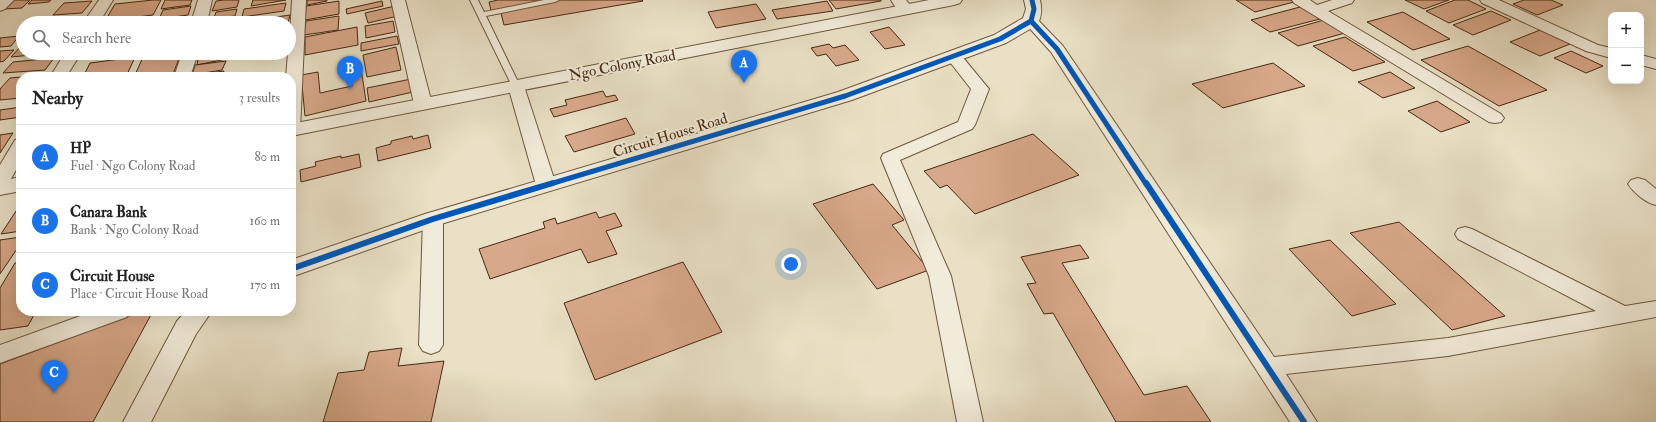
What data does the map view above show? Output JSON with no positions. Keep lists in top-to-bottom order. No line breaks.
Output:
{"streets":{"street":["Ngo Colony Road","Circuit House Road"]},"page":{"map_buttons":["+","−"],"search":"Search here","pins":["A","B","C"],"heading":["Nearby","3 results"],"list":[{"mark":"A","name":"HP","note":"Fuel · Ngo Colony Road","value":"80 m"},{"mark":"B","name":"Canara Bank","note":"Bank · Ngo Colony Road","value":"160 m"},{"mark":"C","name":"Circuit House","note":"Place · Circuit House Road","value":"170 m"}]}}
